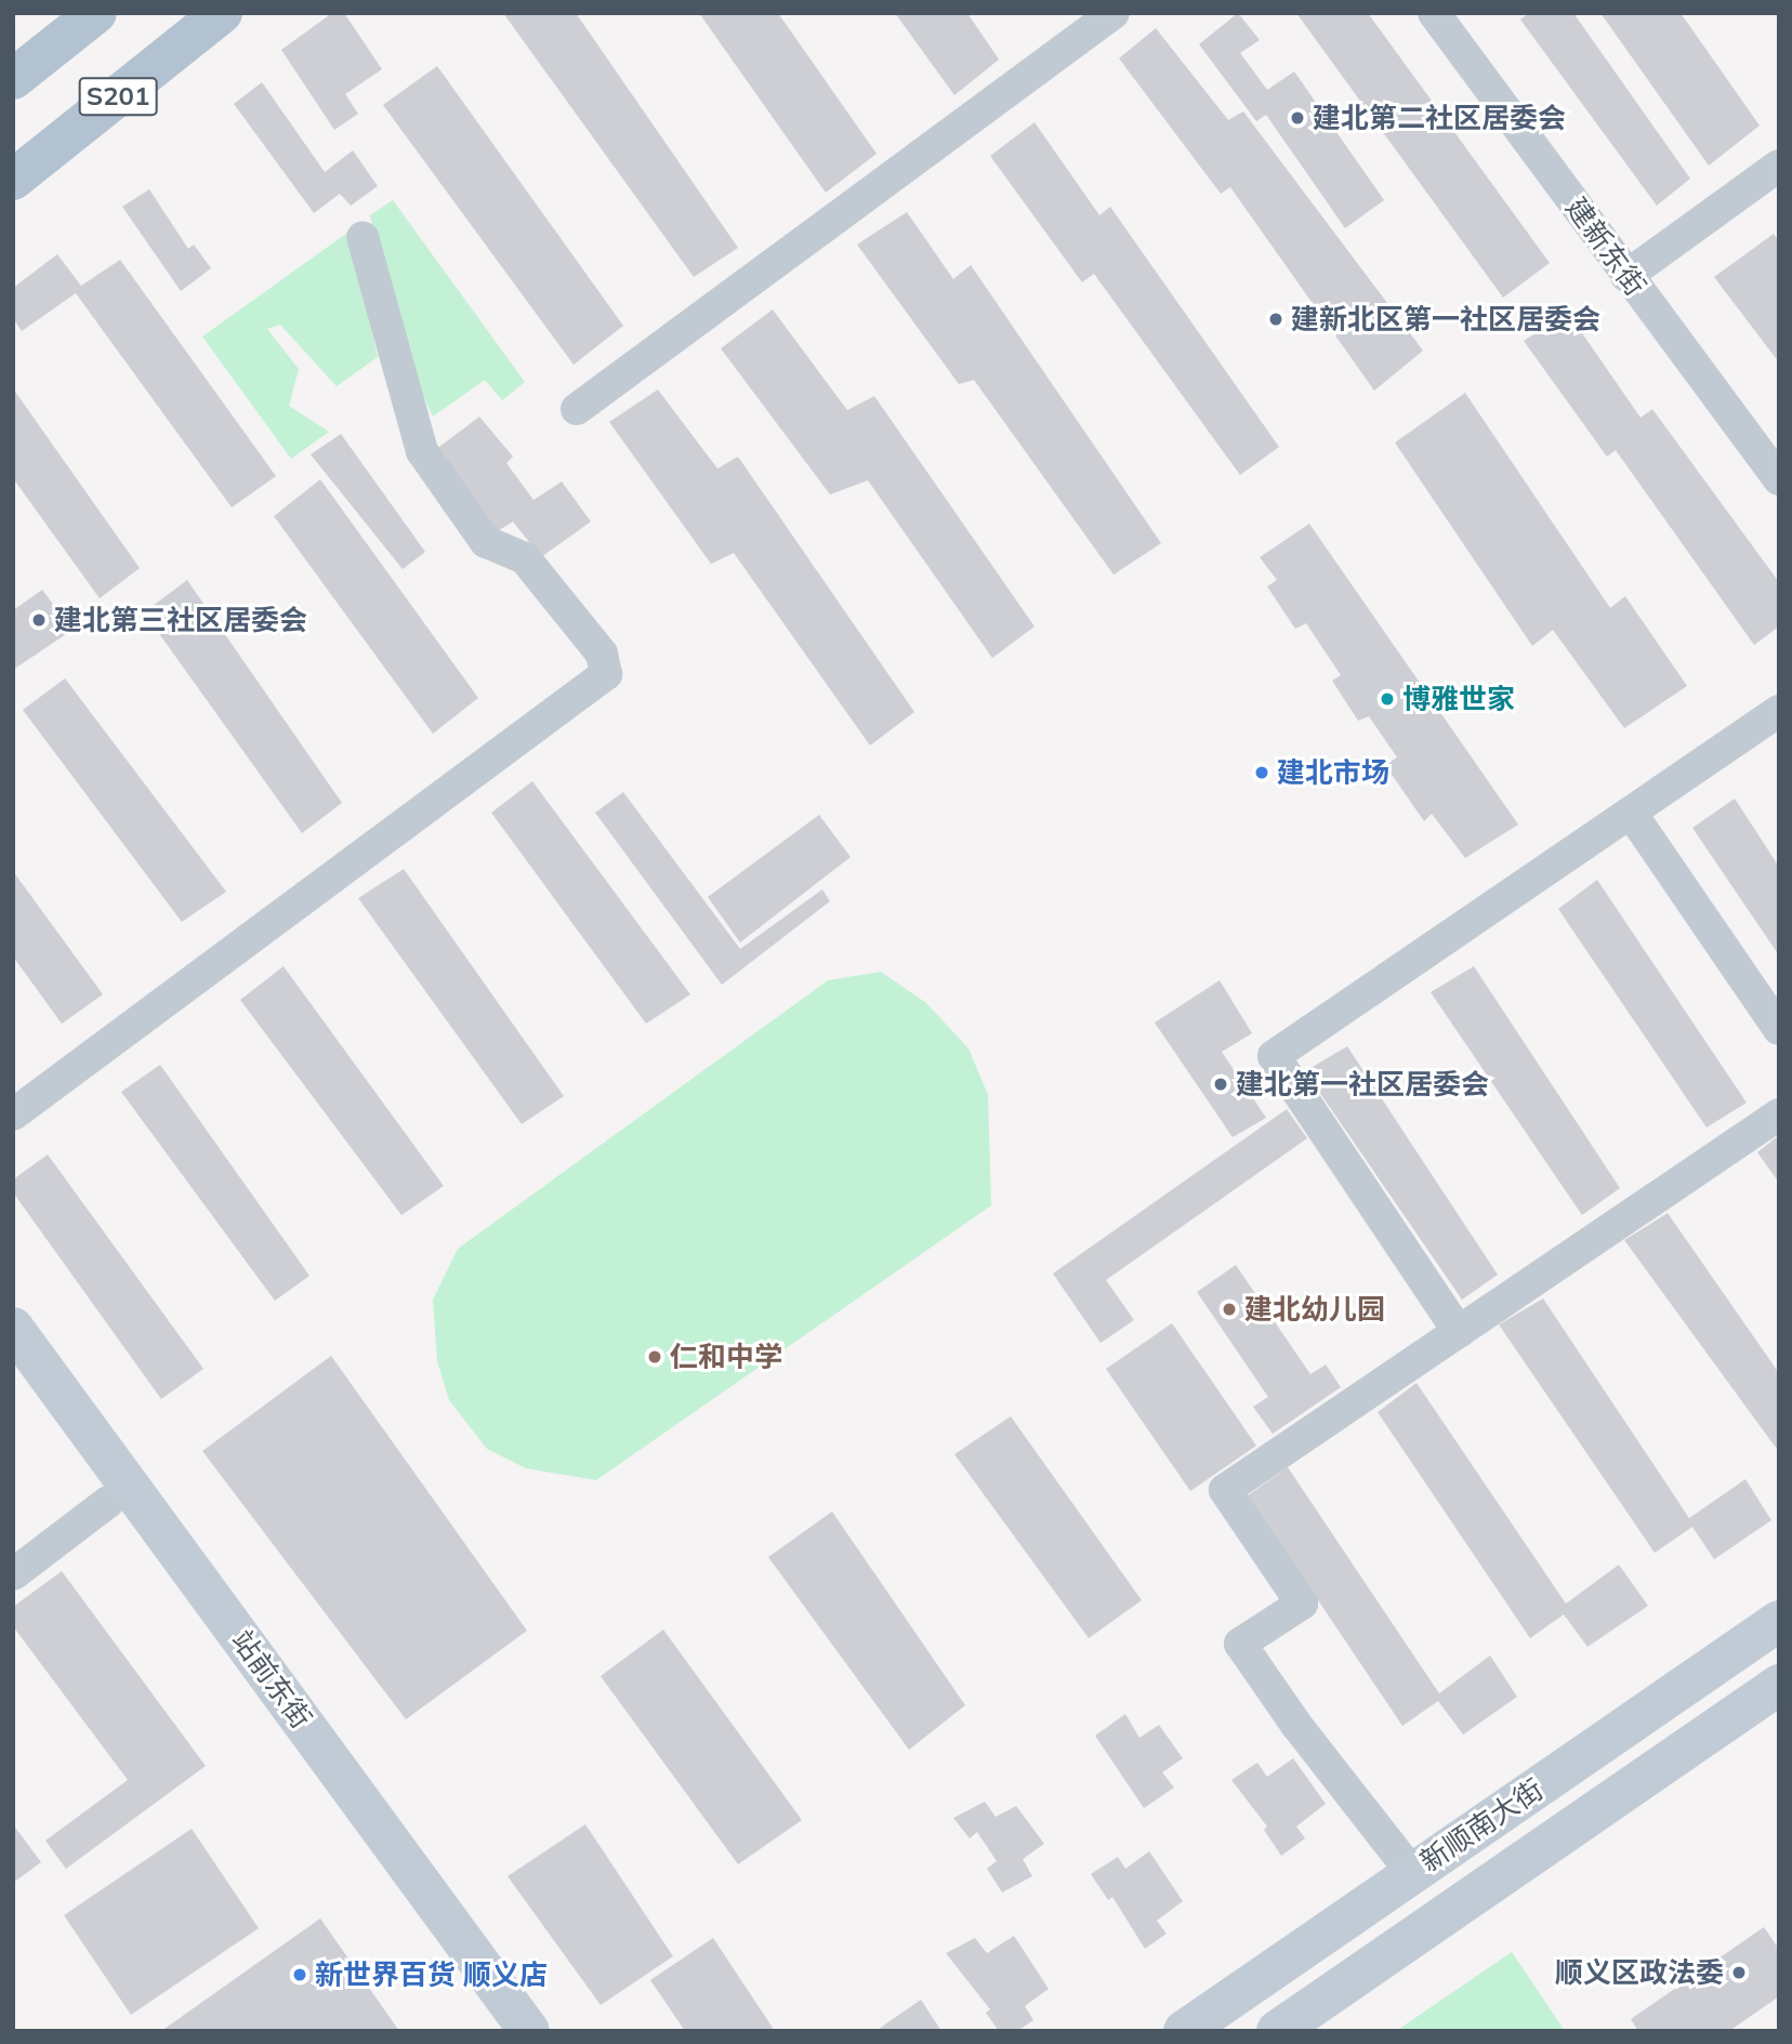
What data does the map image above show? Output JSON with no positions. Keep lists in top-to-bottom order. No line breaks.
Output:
{"streets":{"main road":["S201"],"street":["建新东街","站前东街","新顺南大街"]},"places":["建北第二社区居委会","建新北区第一社区居委会","建北第三社区居委会","博雅世家","建北市场","建北第一社区居委会","建北幼儿园","仁和中学","顺义区政法委","新世界百货 顺义店"]}
